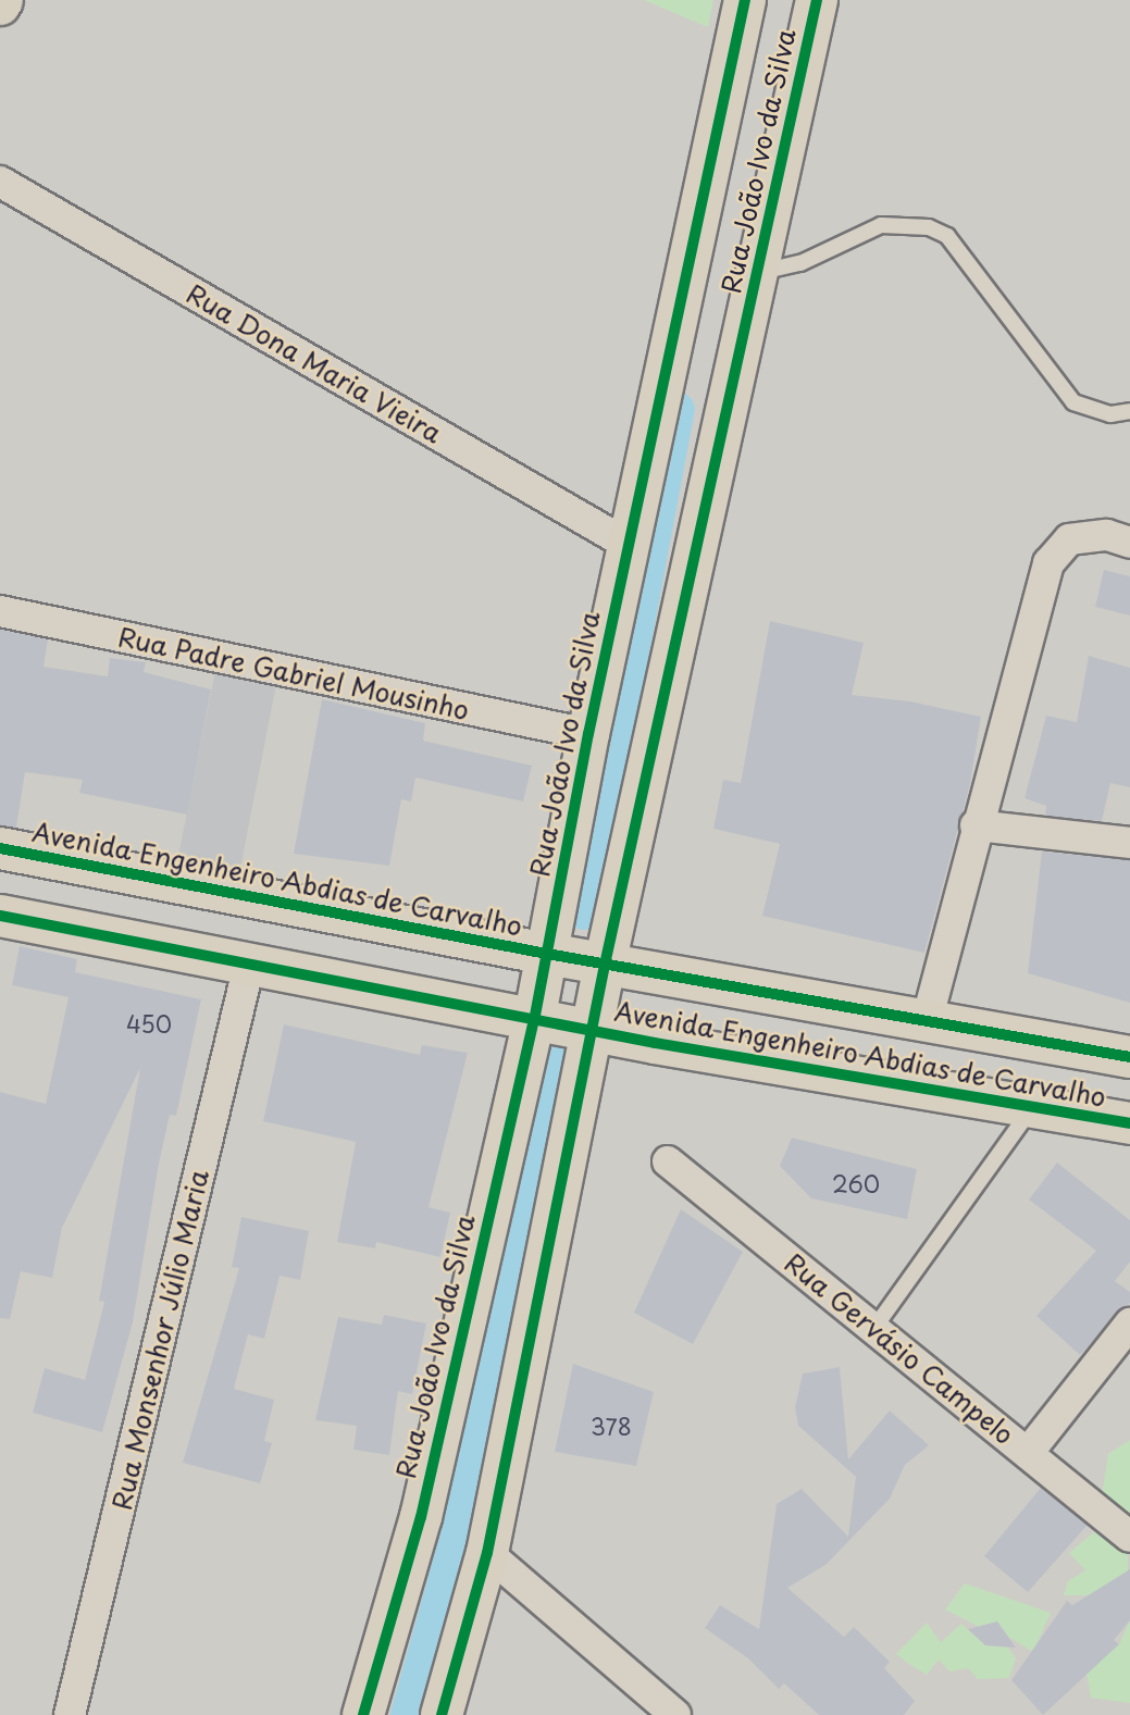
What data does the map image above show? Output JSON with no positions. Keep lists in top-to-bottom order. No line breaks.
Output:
{"streets":{"main road":["Rua João Ivo da Silva","Avenida Engenheiro Abdias de Carvalho"],"street":["Rua Dona Maria Vieira","Rua Padre Gabriel Mousinho","Rua Monsenhor Júlio Maria","Rua Gervásio Campelo"]},"crossings":[["Rua João Ivo da Silva","Rua Dona Maria Vieira"],["Rua João Ivo da Silva","Rua Padre Gabriel Mousinho"],["Rua João Ivo da Silva","Avenida Engenheiro Abdias de Carvalho"],["Avenida Engenheiro Abdias de Carvalho","Rua Monsenhor Júlio Maria"]],"house_numbers":["450","260","378"]}
